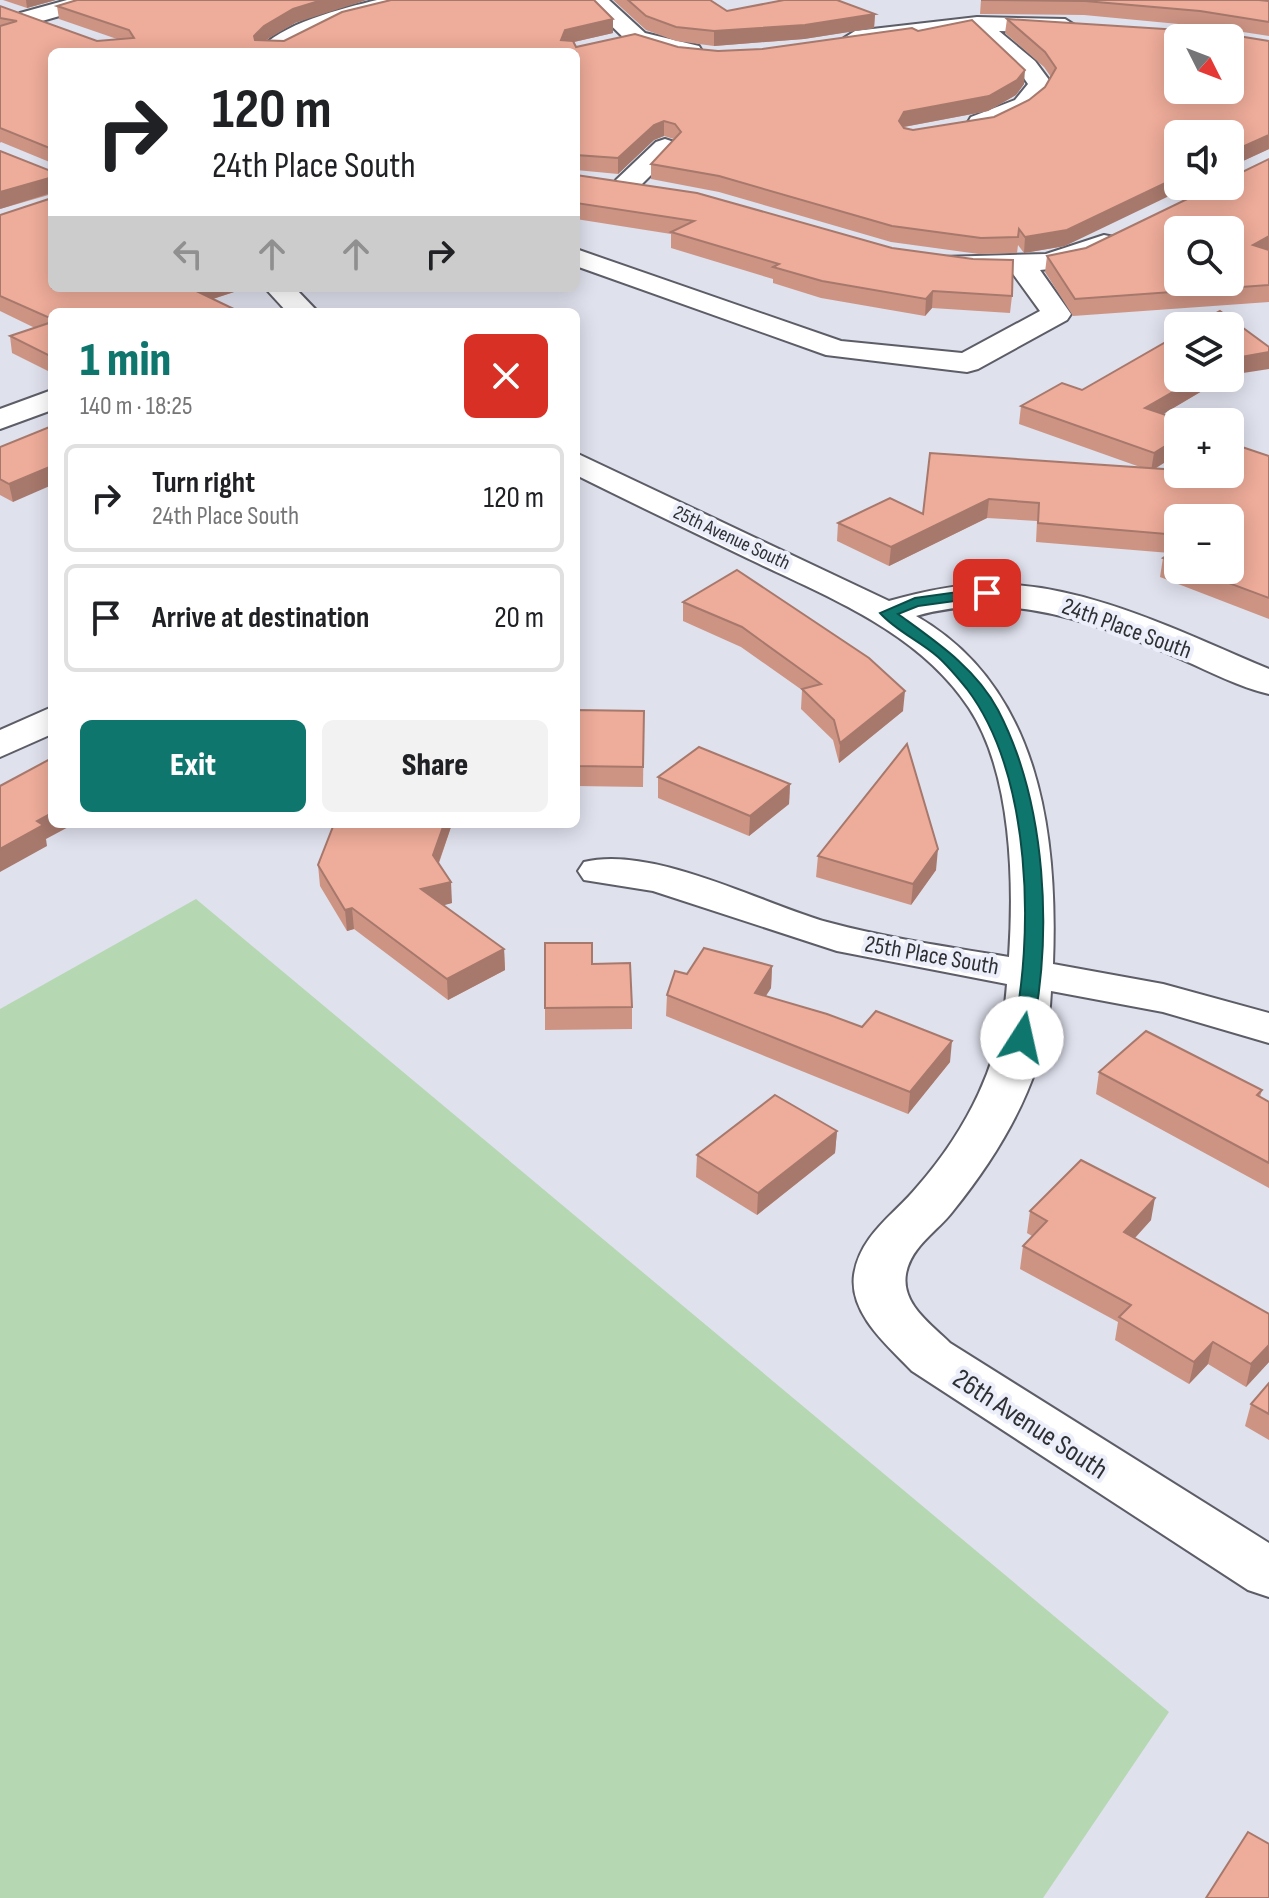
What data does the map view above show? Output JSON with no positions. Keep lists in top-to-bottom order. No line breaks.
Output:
{"streets":{"street":["25th Avenue South","24th Place South","25th Place South","26th Avenue South"]},"crossings":[["25th Avenue South","24th Place South"],["25th Avenue South","25th Place South"],["25th Avenue South","26th Avenue South"],["25th Place South","26th Avenue South"]],"north":"bottom right","page":{"map_buttons":["+","−"],"turn":["120 m","24th Place South"],"heading":["1 min","140 m · 18:25"],"list":[{"name":"Turn right","note":"24th Place South","value":"120 m"},{"name":"Arrive at destination","value":"20 m"}],"buttons":["Exit","Share"]}}
